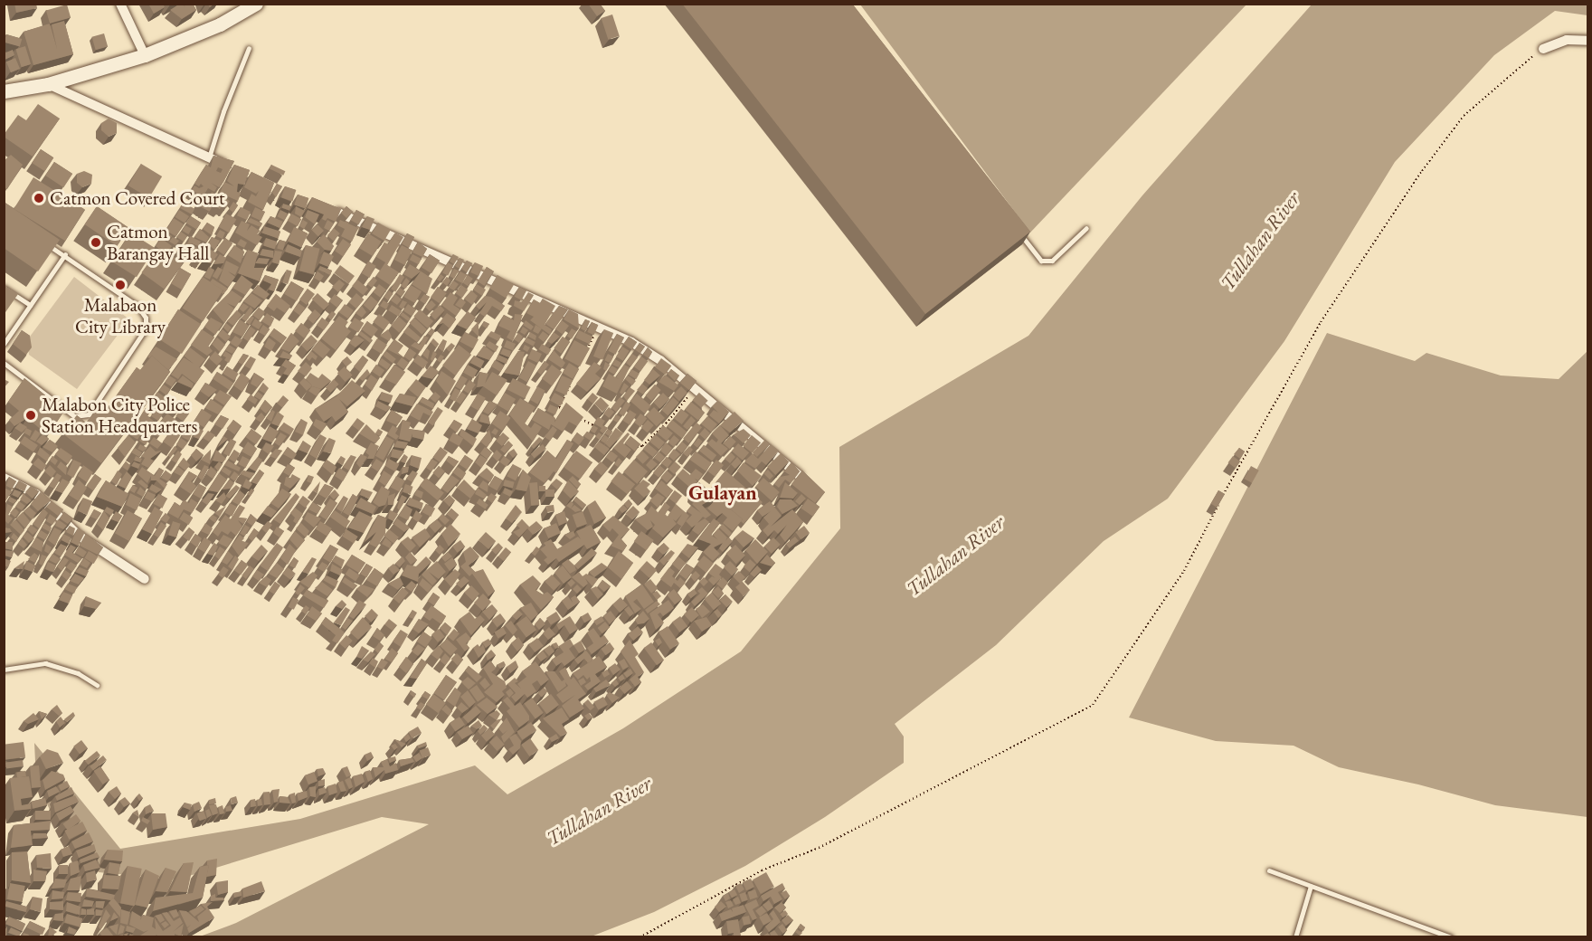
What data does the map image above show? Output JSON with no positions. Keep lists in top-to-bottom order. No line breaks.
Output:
{"districts":["Gulayan"],"water":["Tullahan River"],"places":["Catmon Covered Court","Catmon Barangay Hall","Malabaon City Library","Malabon City Police Station Headquarters"]}
